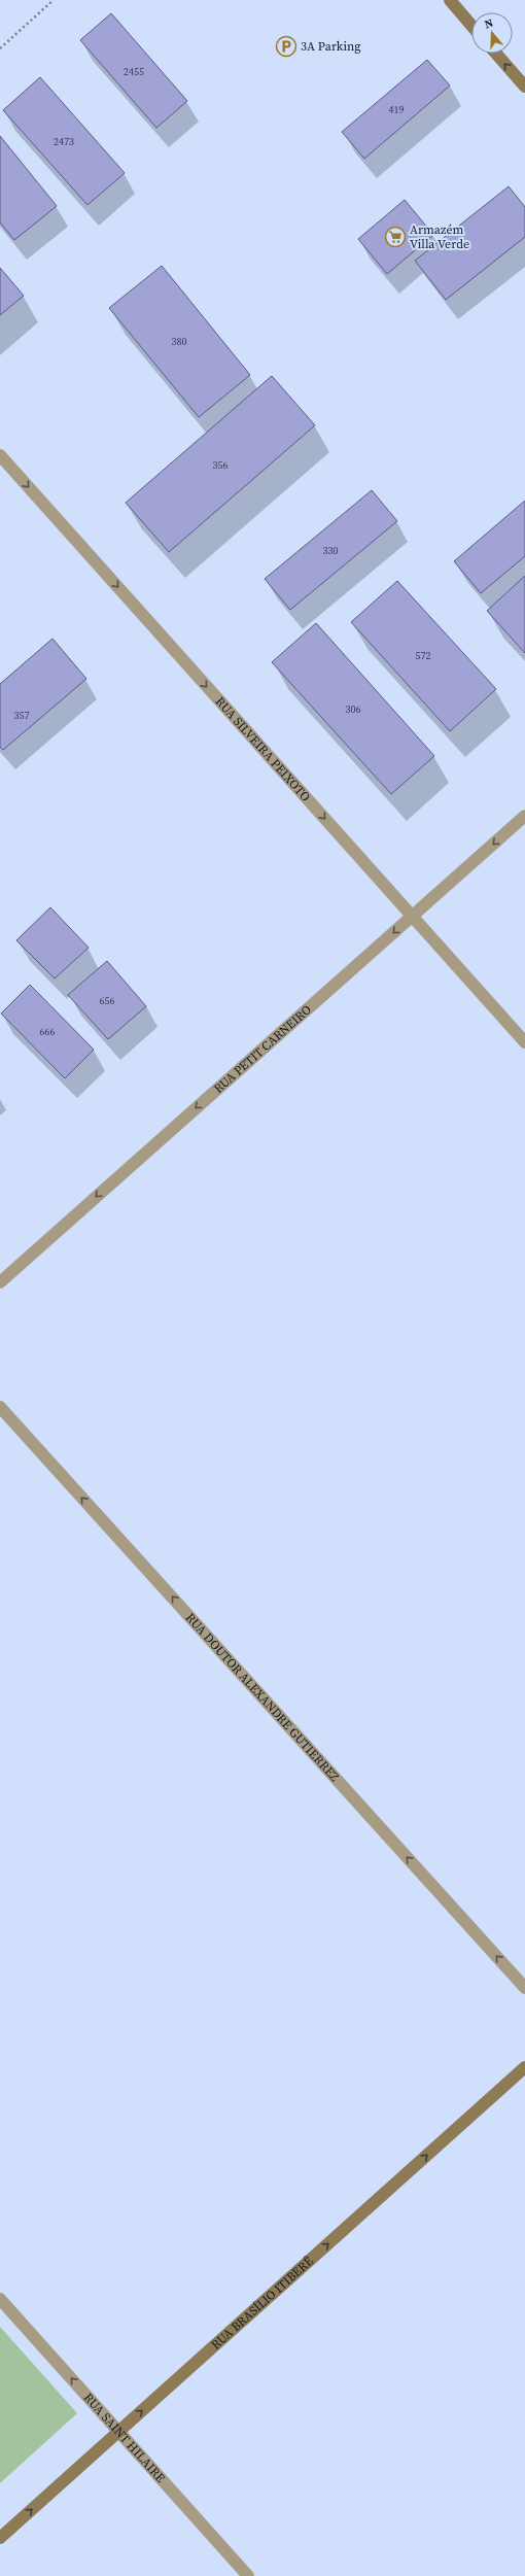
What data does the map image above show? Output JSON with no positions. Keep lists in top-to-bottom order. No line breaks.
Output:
{"streets":{"main road":["RUA BRASÍLIO ITIBERÊ"],"street":["RUA SILVEIRA PEIXOTO","RUA PETIT CARNEIRO","RUA DOUTOR ALEXANDRE GUTIERREZ","RUA SAINT HILAIRE"]},"crossings":[["RUA SILVEIRA PEIXOTO","RUA PETIT CARNEIRO"],["RUA BRASÍLIO ITIBERÊ","RUA SAINT HILAIRE"]],"one_way":["RUA SILVEIRA PEIXOTO","RUA PETIT CARNEIRO","RUA DOUTOR ALEXANDRE GUTIERREZ","RUA BRASÍLIO ITIBERÊ","RUA SAINT HILAIRE"],"places":{"parking":["3A Parking"],"supermarket":["Armazém Villa Verde"]},"house_numbers":["2455","419","2473","380","356","330","572","306","357","656","666"],"north":"top"}
